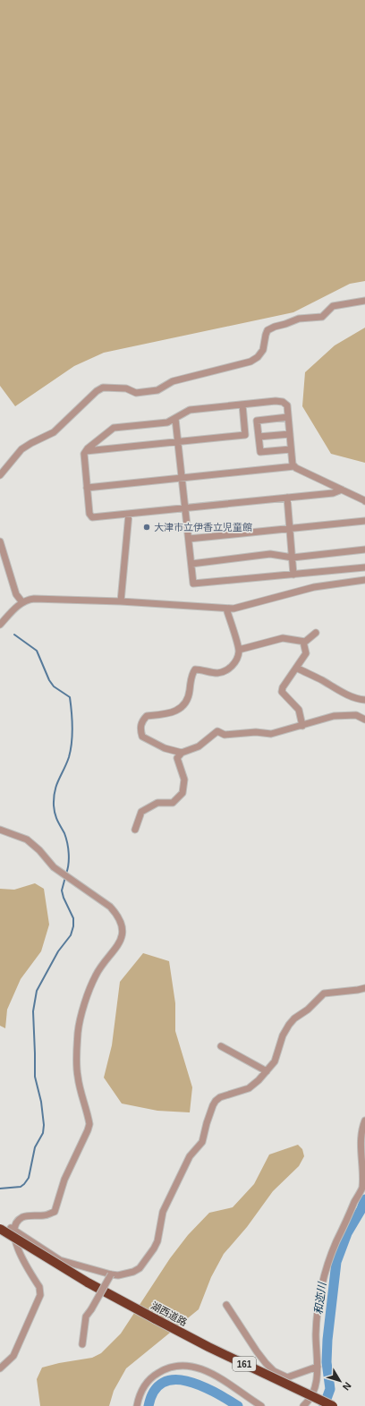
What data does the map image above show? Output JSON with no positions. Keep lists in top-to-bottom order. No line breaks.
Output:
{"streets":{"highway":["湖西道路","161"]},"water":["和迩川"],"places":["大津市立伊香立児童館"],"north":"bottom right"}
